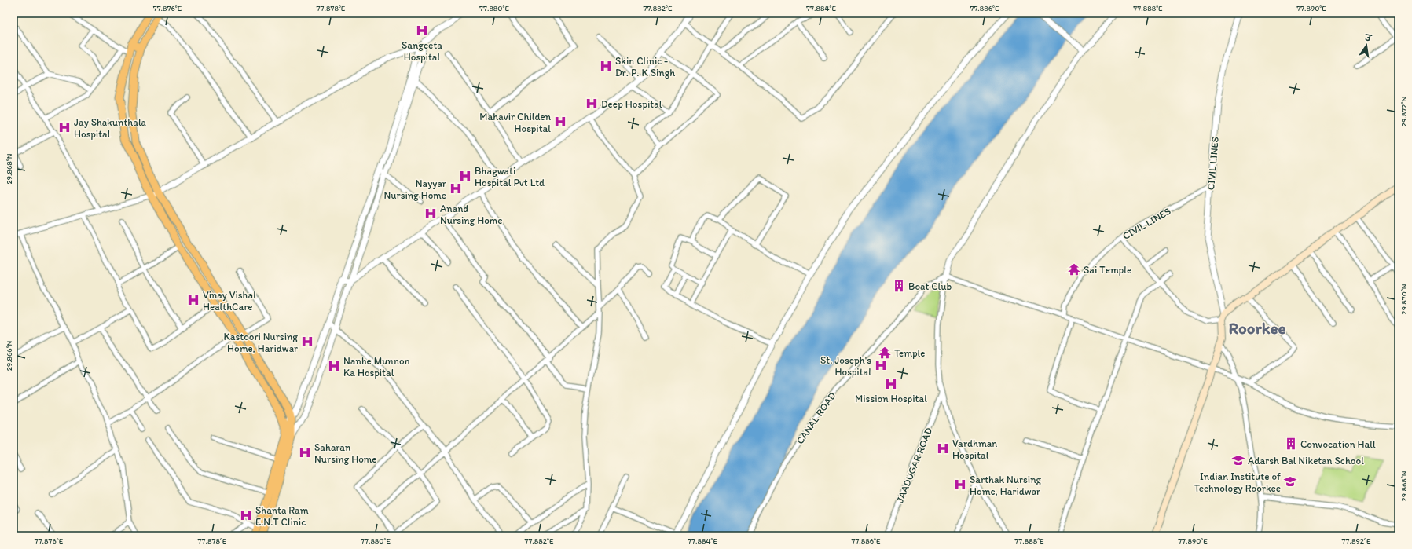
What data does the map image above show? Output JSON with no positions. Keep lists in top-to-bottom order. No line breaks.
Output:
{"streets":{"street":["CIVIL LINES","CANAL ROAD","JAADUGAR ROAD"]},"districts":["Roorkee"],"places":{"hospital":["Sangeeta Hospital","Skin Clinic - Dr. P. K Singh","Deep Hospital","Mahavir Childen Hospital","Jay Shakunthala Hospital","Bhagwati Hospital Pvt Ltd","Nayyar Nursing Home","Anand Nursing Home","Vinay Vishal HealthCare","Kastoori Nursing Home, Haridwar","St. Joseph's Hospital","Nanhe Munnon Ka Hospital","Mission Hospital","Vardhman Hospital","Saharan Nursing Home","Sarthak Nursing Home, Haridwar","Shanta Ram E.N.T Clinic"],"temple":["Sai Temple","Temple"],"building":["Boat Club","Convocation Hall"],"school or university":["Adarsh Bal Niketan School","Indian Institute of Technology Roorkee"]},"north":"top","coordinates":["77.876°E","77.878°E","77.880°E","77.882°E","77.884°E","77.886°E","77.888°E","77.890°E","29.872°N","29.868°N","29.870°N","29.866°N","77.892°E"]}
